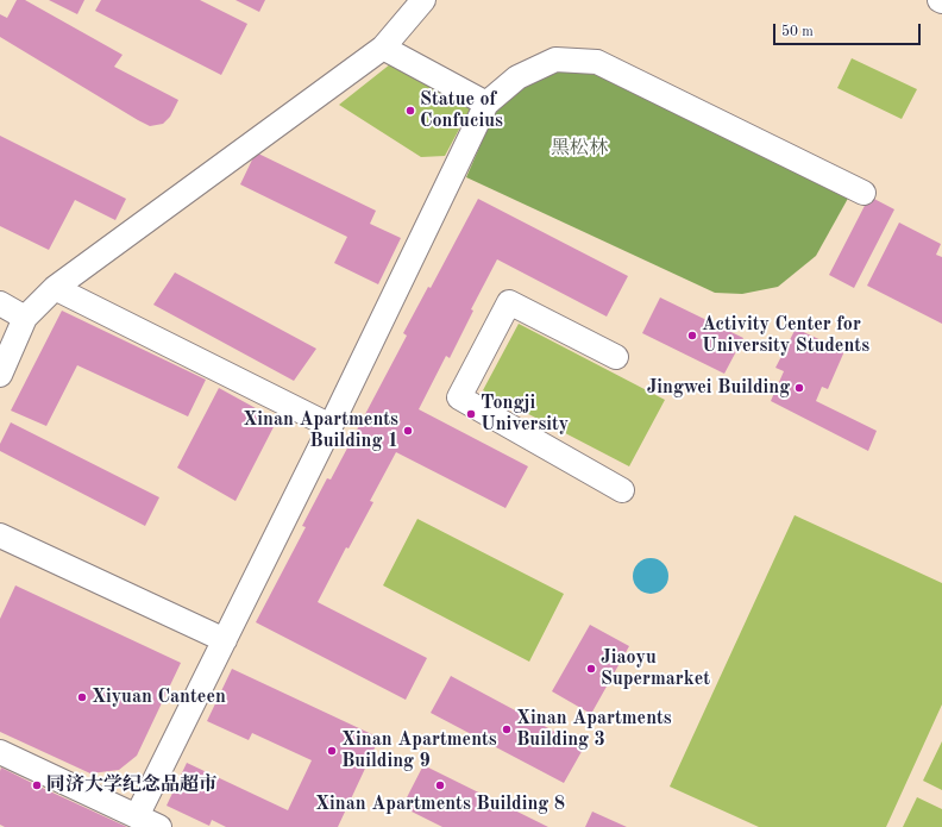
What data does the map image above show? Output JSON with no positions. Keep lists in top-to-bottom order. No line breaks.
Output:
{"parks":["黑松林"],"places":["Statue of Confucius","Activity Center for University Students","Jingwei Building","Tongji University","Xinan Apartments Building 1","Jiaoyu Supermarket","Xiyuan Canteen","Xinan Apartments Building 3","Xinan Apartments Building 9","同济大学纪念品超市","Xinan Apartments Building 8"],"scale_bar":"50 m"}
